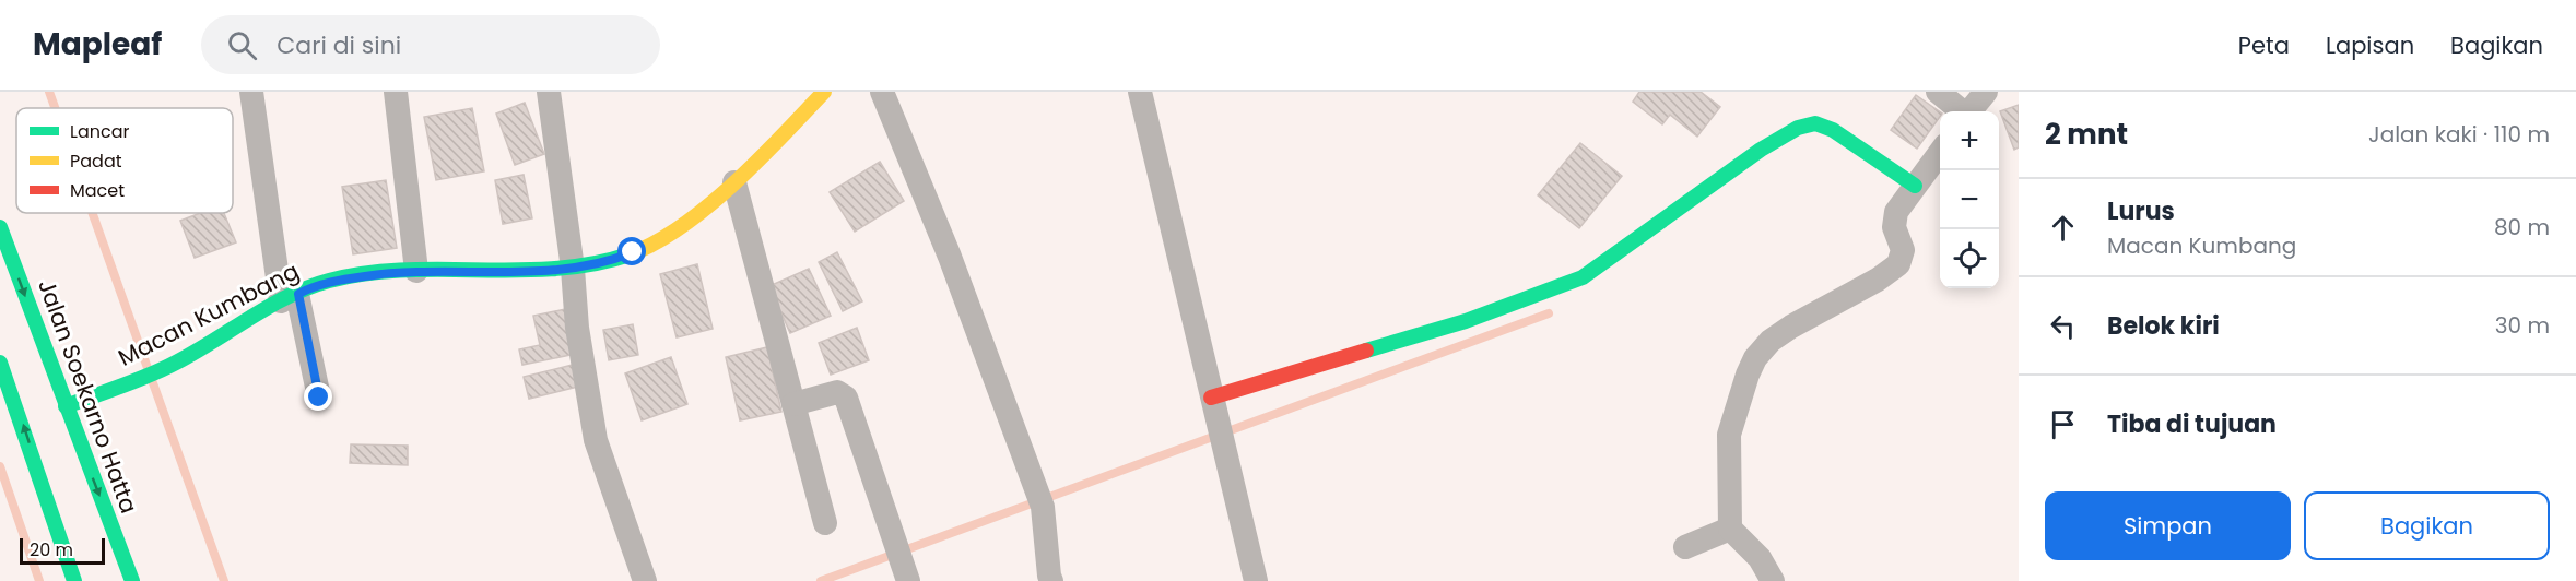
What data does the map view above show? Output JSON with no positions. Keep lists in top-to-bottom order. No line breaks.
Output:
{"streets":{"main road":["Macan Kumbang","Jalan Soekarno Hatta"]},"crossings":[["Macan Kumbang","Jalan Soekarno Hatta"]],"legend":["Lancar","Padat","Macet"],"scale_bar":"20 m","page":{"header":"Mapleaf","search":"Cari di sini","nav":["Peta","Lapisan","Bagikan"],"heading":["2 mnt","Jalan kaki · 110 m"],"map_buttons":["+","−"],"list":[["Lurus","Macan Kumbang","80 m"],["Belok kiri","30 m"],"Tiba di tujuan"],"buttons":["Simpan","Bagikan"],"scale":"20 m"}}
